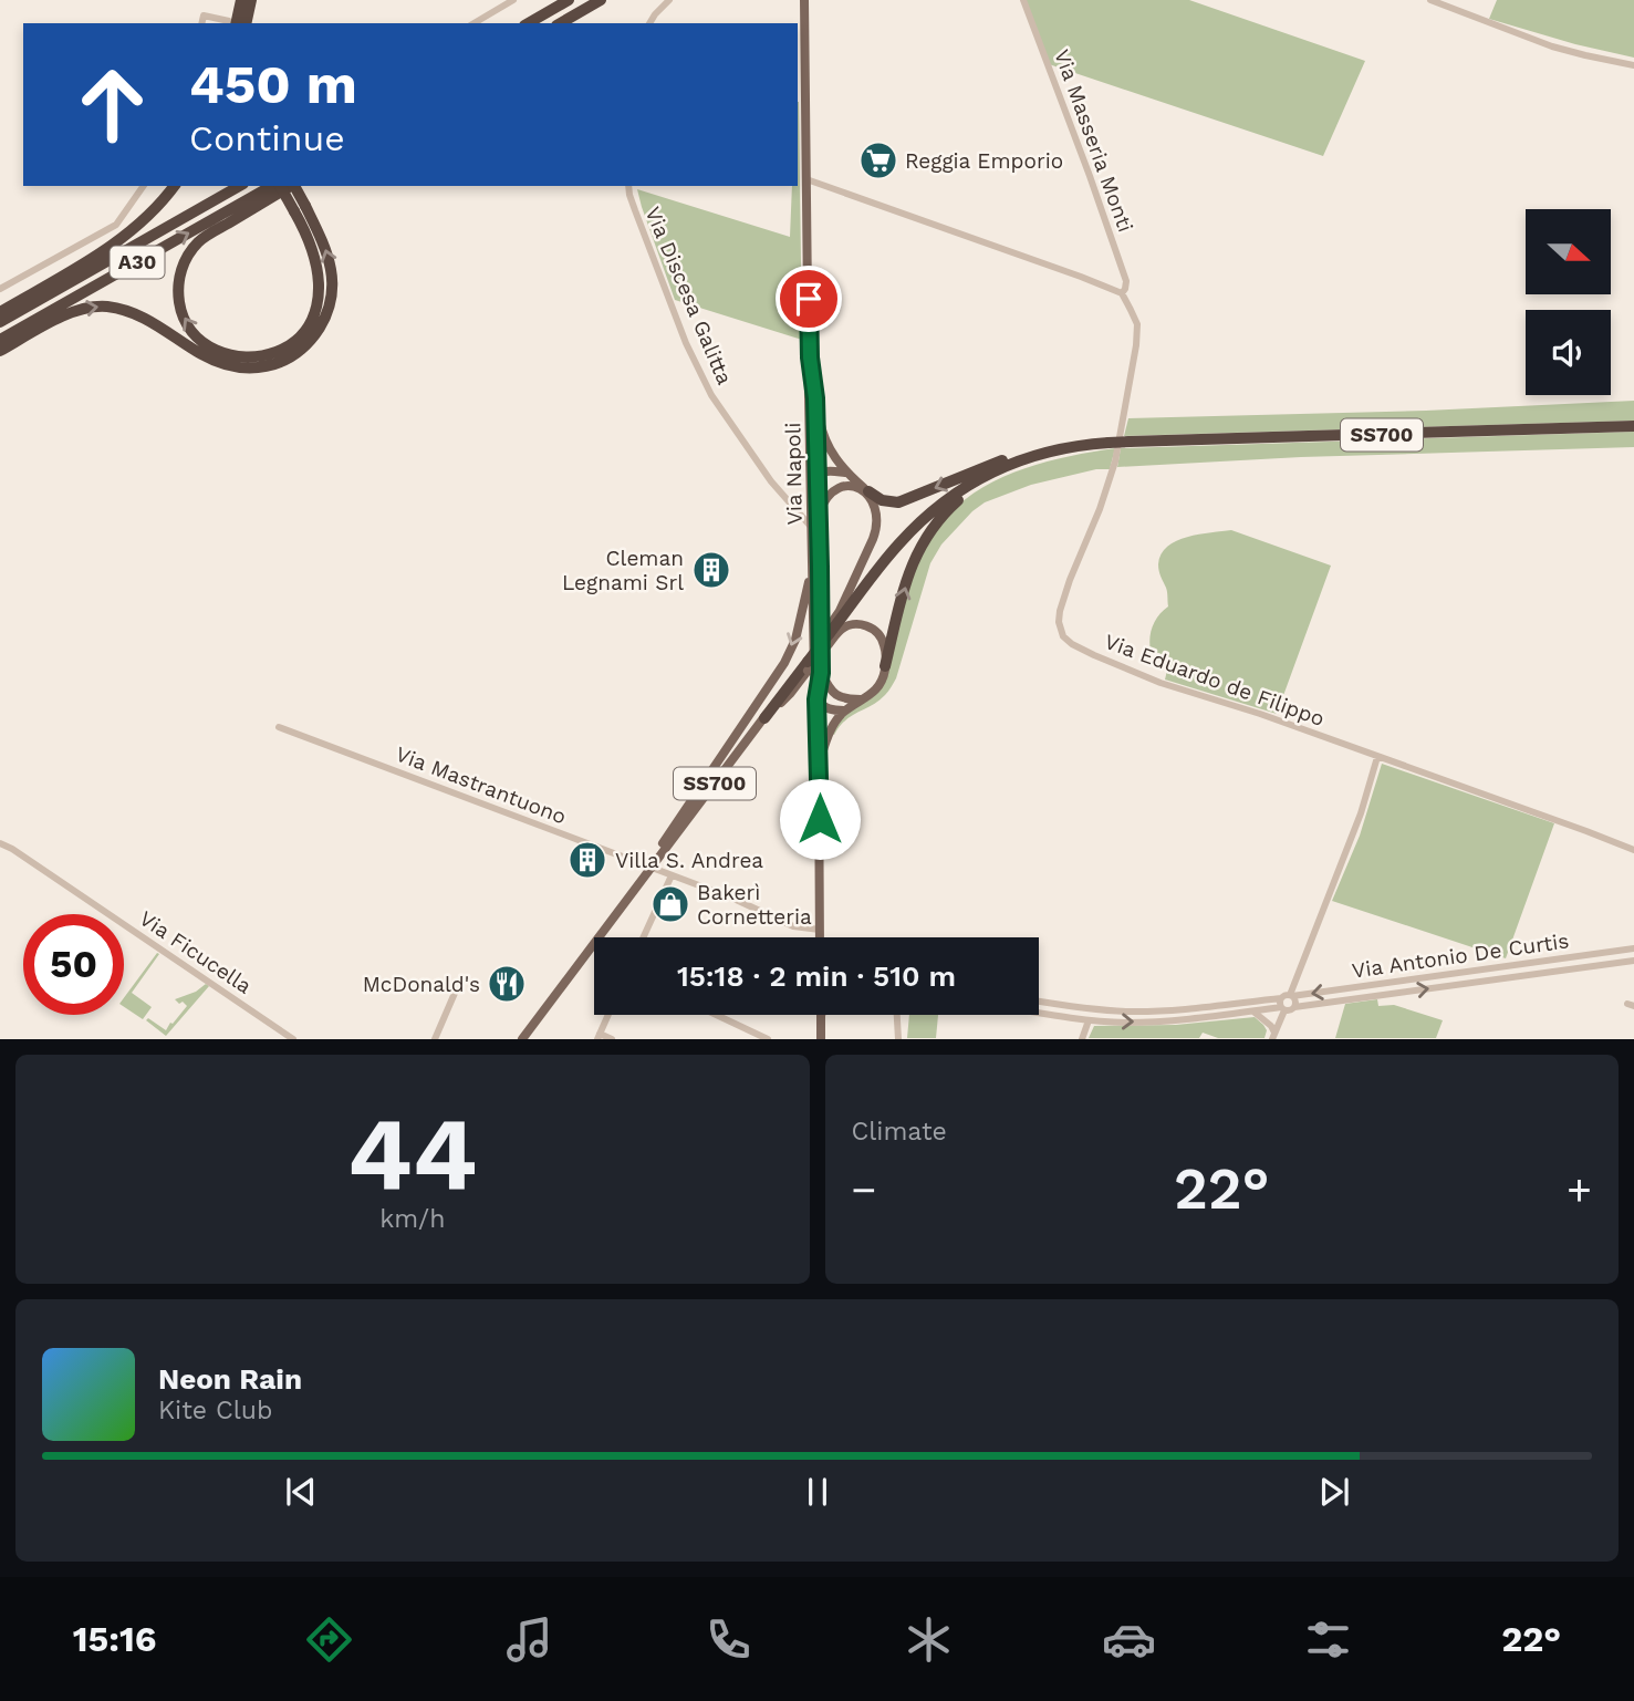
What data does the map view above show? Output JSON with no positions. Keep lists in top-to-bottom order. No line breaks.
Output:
{"streets":{"highway":["A30","SS700"],"main road":["Via Napoli"],"street":["Via Masseria Monti","Via Discesa Galitta","Via Eduardo de Filippo","Via Mastrantuono","Via Ficucella","Via Antonio De Curtis"]},"crossings":[["Via Masseria Monti","Via Eduardo de Filippo"],["Via Discesa Galitta","Via Napoli"],["SS700","Via Mastrantuono"],["Via Napoli","Via Mastrantuono"]],"places":{"supermarket":["Reggia Emporio"],"building":["Cleman Legnami Srl","Villa S. Andrea"],"shop":["Bakerì Cornetteria"],"restaurant":["McDonald's"]},"north":"right","page":{"turn":["450 m","Continue"],"limit":"50","trip":"15:18 · 2 min · 510 m","tile":[["44","km/h"],"Climate"],"heat":["−","22°","+"],"song":["Neon Rain","Kite Club"],"tabs":["15:16","22°"]}}
